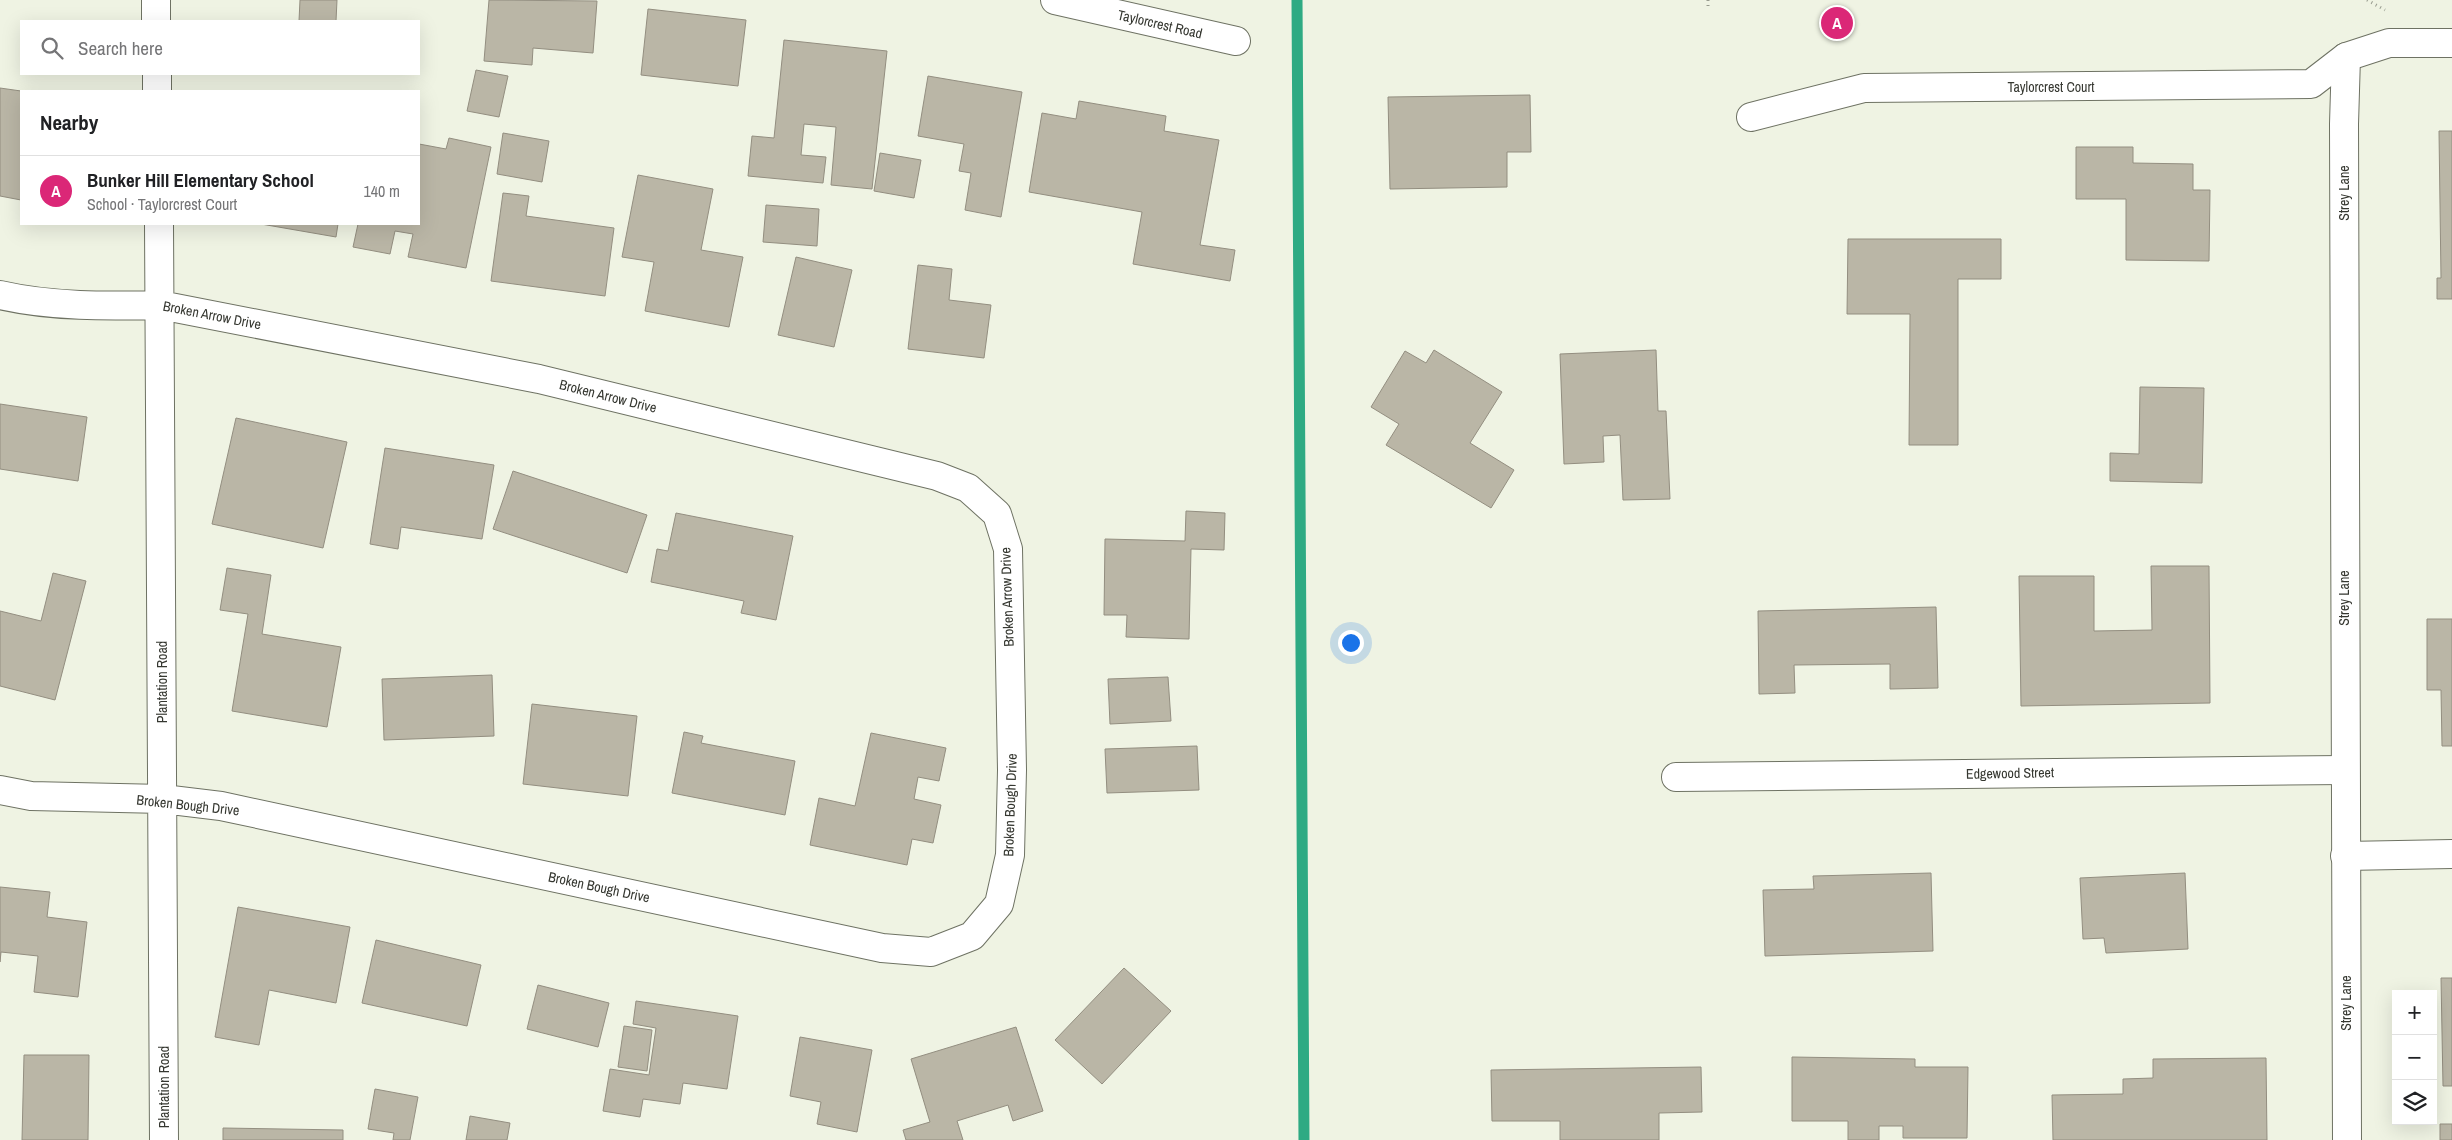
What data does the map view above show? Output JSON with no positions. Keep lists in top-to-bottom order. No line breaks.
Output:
{"streets":{"street":["Taylorcrest Road","Taylorcrest Court","Strey Lane","Broken Arrow Drive","Plantation Road","Edgewood Street","Broken Bough Drive"]},"crossings":[["Taylorcrest Court","Strey Lane"],["Strey Lane","Edgewood Street"],["Broken Arrow Drive","Plantation Road"],["Broken Arrow Drive","Broken Bough Drive"],["Plantation Road","Broken Bough Drive"]],"page":{"pins":"A","search":"Search here","heading":"Nearby","list":[{"mark":"A","name":"Bunker Hill Elementary School","note":"School · Taylorcrest Court","value":"140 m"}],"map_buttons":["+","−"]}}
